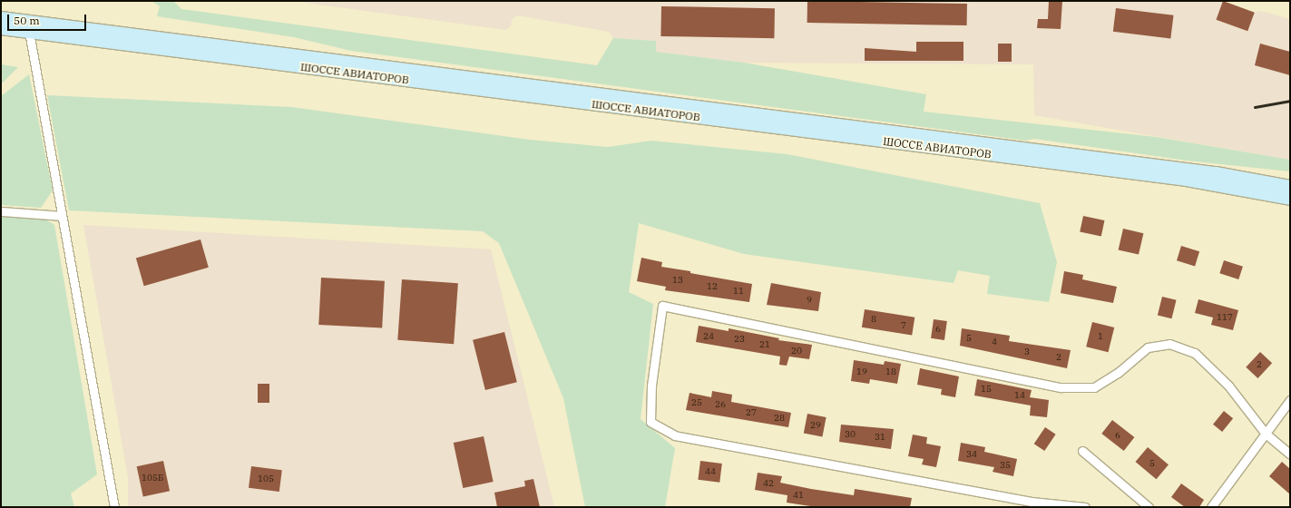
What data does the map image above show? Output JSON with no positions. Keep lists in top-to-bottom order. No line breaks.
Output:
{"streets":{"main road":["ШОССЕ АВИАТОРОВ"]},"house_numbers":["13","12","11","9","117","8","7","6","24","1","5","23","4","21","20","3","2","2","19","18","15","14","25","26","27","28","29","30","6","31","34","5","35","44","105Б","105","42","41"],"scale_bar":"50 m"}
